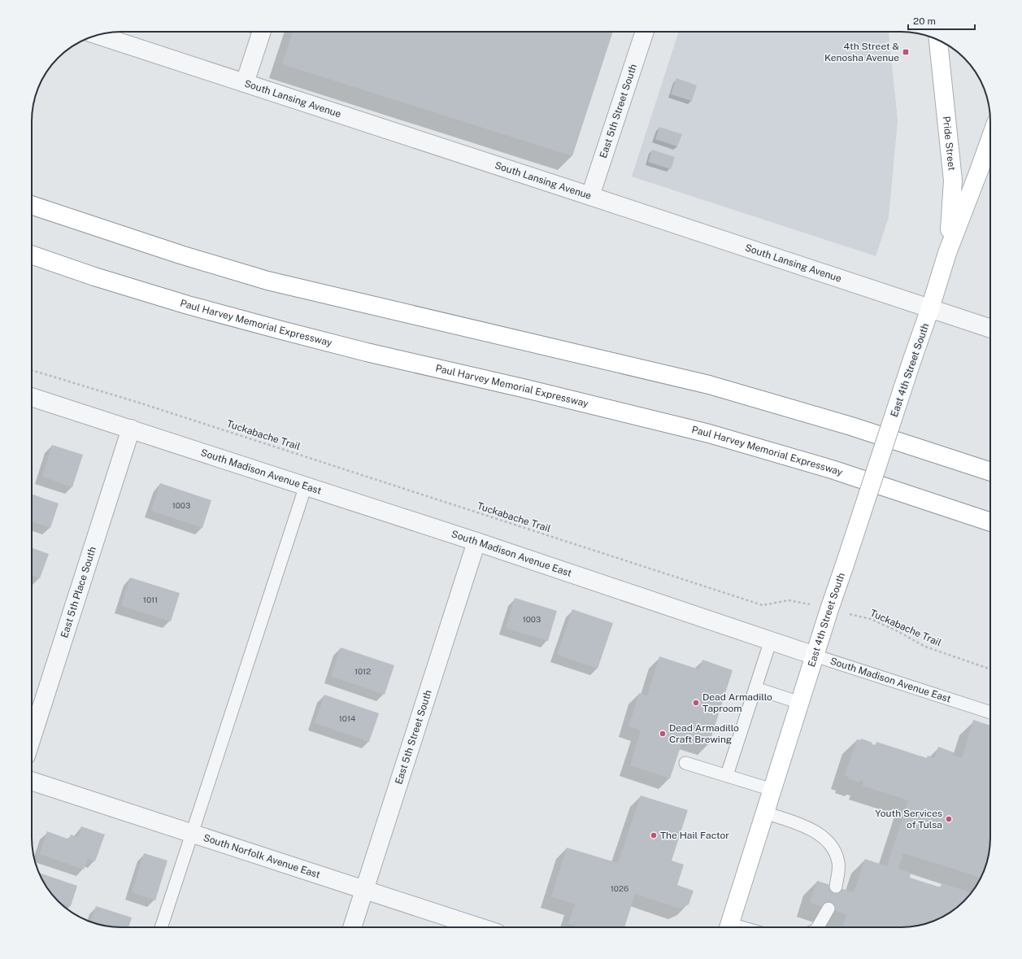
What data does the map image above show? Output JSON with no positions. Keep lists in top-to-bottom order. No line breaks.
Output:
{"streets":{"main road":["Pride Street","Paul Harvey Memorial Expressway","East 4th Street South"],"street":["South Lansing Avenue","East 5th Street South","South Madison Avenue East","East 5th Place South","South Norfolk Avenue East"],"path":["Tuckabache Trail"]},"crossings":[["South Lansing Avenue","East 5th Street South"],["South Lansing Avenue","Pride Street"],["South Lansing Avenue","East 4th Street South"],["East 5th Street South","South Madison Avenue East"],["East 5th Street South","South Norfolk Avenue East"],["Pride Street","East 4th Street South"],["East 4th Street South","Tuckabache Trail"],["East 4th Street South","South Madison Avenue East"],["South Madison Avenue East","East 5th Place South"]],"places":{"transit":["4th Street & Kenosha Avenue"],"other":["Dead Armadillo Taproom","Dead Armadillo Craft Brewing","Youth Services of Tulsa","The Hail Factor"]},"house_numbers":["1003","1011","1003","1012","1014","1026"],"scale_bar":"20 m"}
